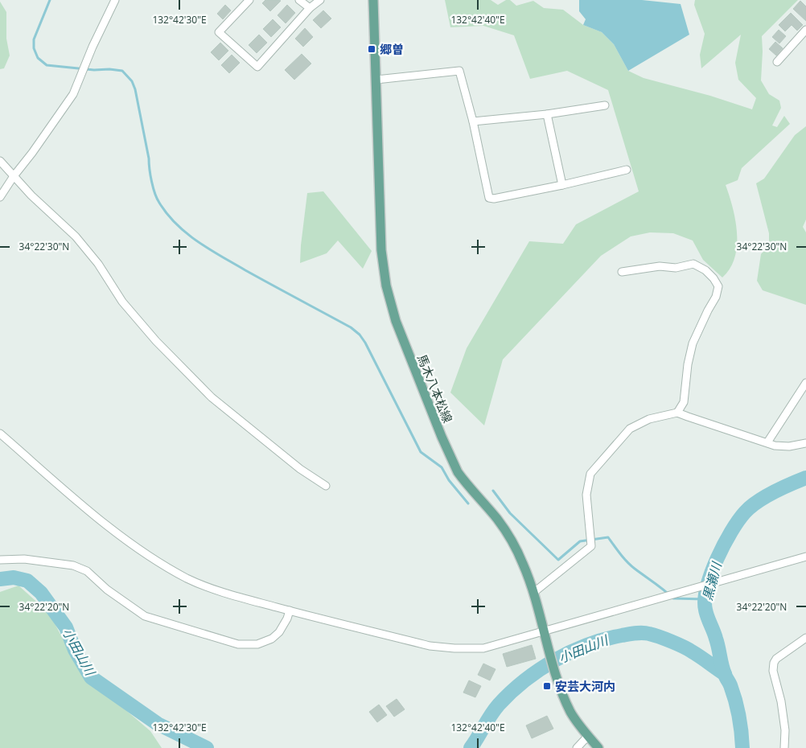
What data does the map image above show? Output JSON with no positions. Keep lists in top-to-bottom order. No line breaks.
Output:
{"streets":{"main road":["馬木八本松線"]},"water":["黒瀬川","小田山川"],"places":{"transit":["郷曽","安芸大河内"]},"coordinates":["132°42'30\"E","132°42'40\"E","34°22'30\"N","34°22'20\"N"]}
